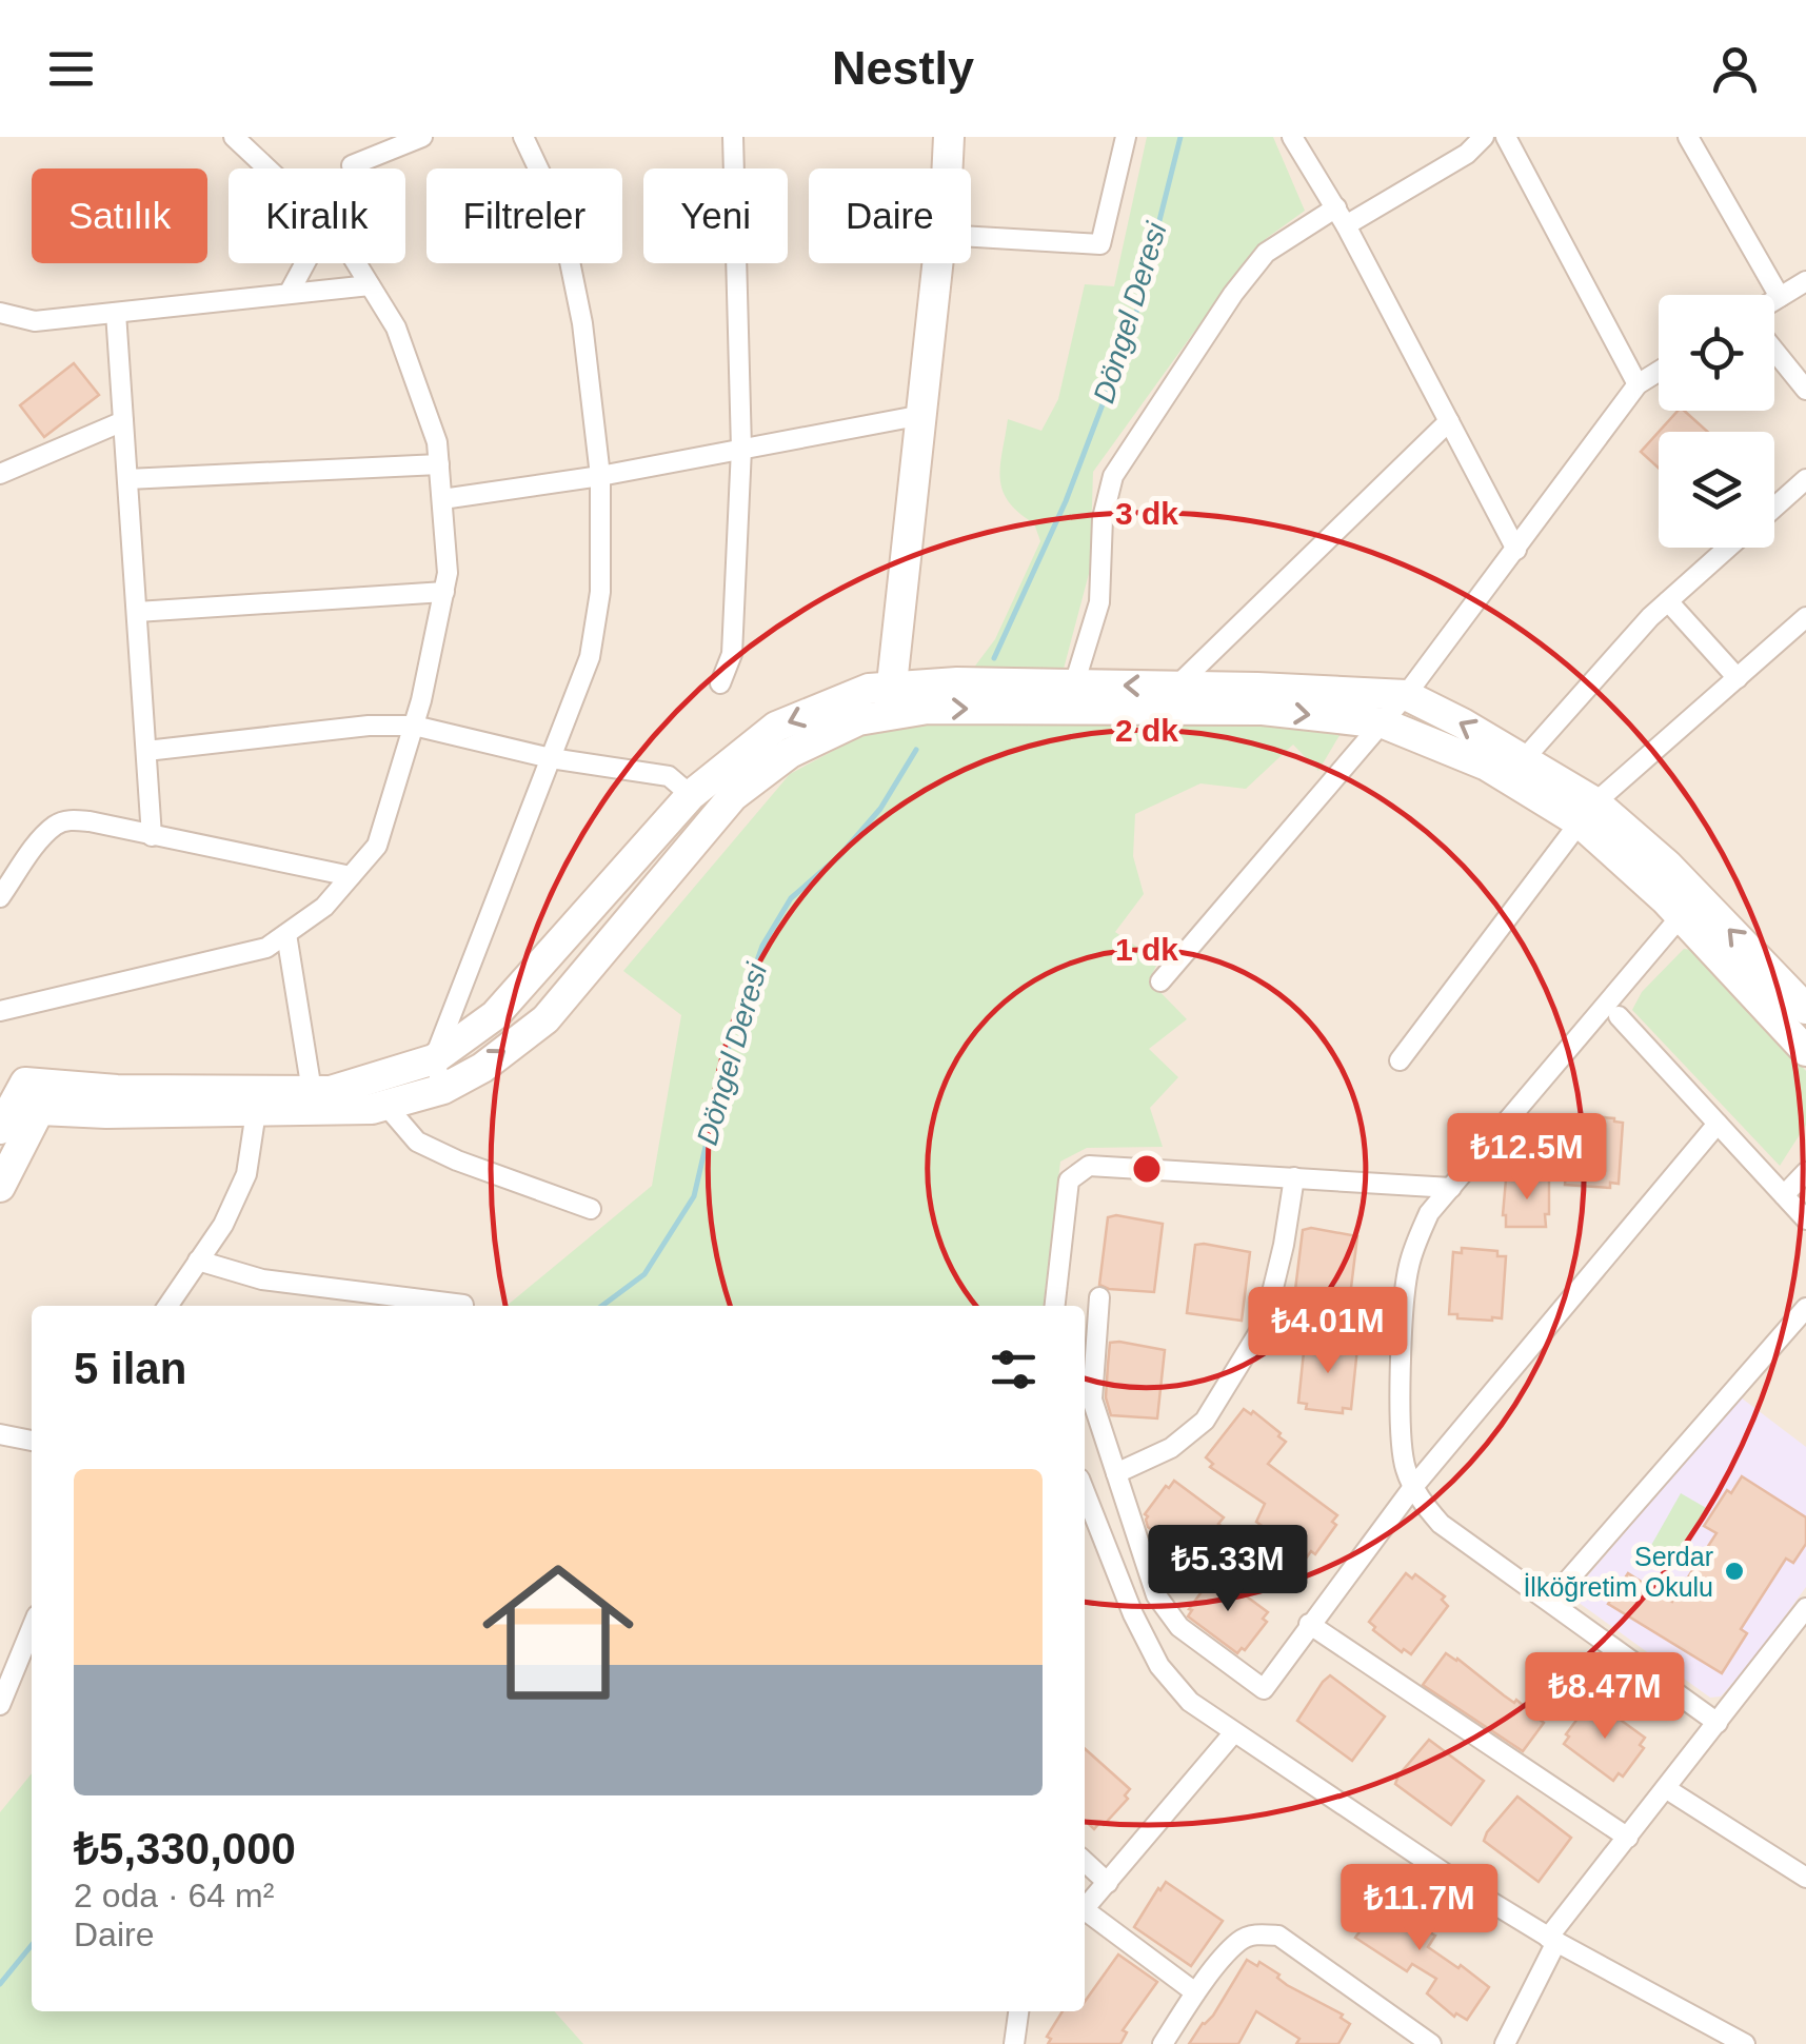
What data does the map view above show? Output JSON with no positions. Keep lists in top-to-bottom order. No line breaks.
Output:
{"water":["Döngel Deresi"],"places":["Serdar İlköğretim Okulu"],"page":{"header":"Nestly","chip":["Satılık","Kiralık","Filtreler","Yeni","Daire"],"price":["₺12.5M","₺4.01M","₺5.33M","₺8.47M","₺11.7M"],"heading":"5 ilan","list":[{"name":"₺5,330,000","note":"2 oda · 64 m² · Daire"}]},"rings":["3 dk","2 dk","1 dk"]}
